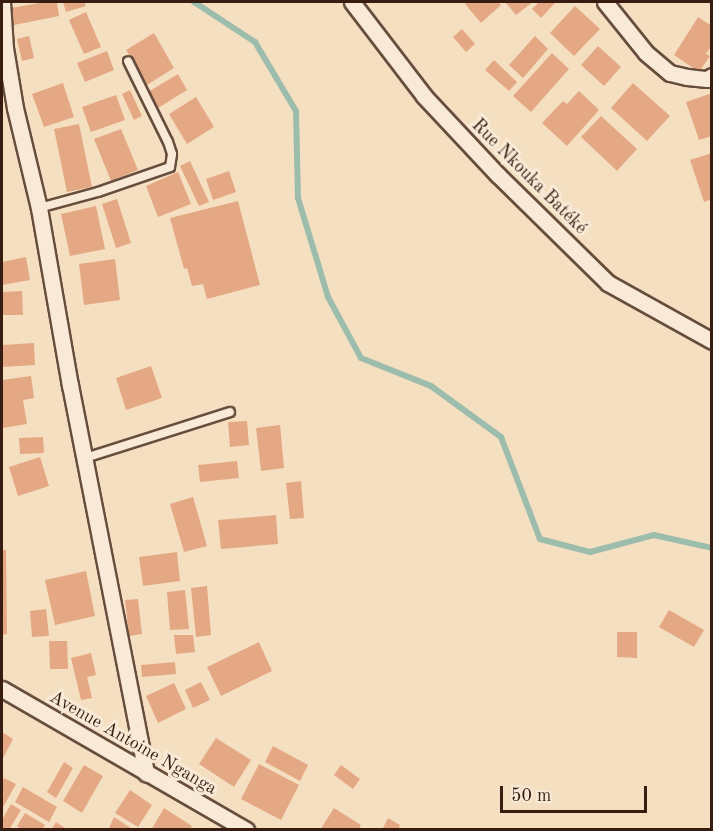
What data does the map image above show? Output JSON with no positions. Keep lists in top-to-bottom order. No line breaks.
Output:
{"streets":{"street":["Rue Nkouka Batéké","Avenue Antoine Nganga"]},"scale_bar":"50 m"}
